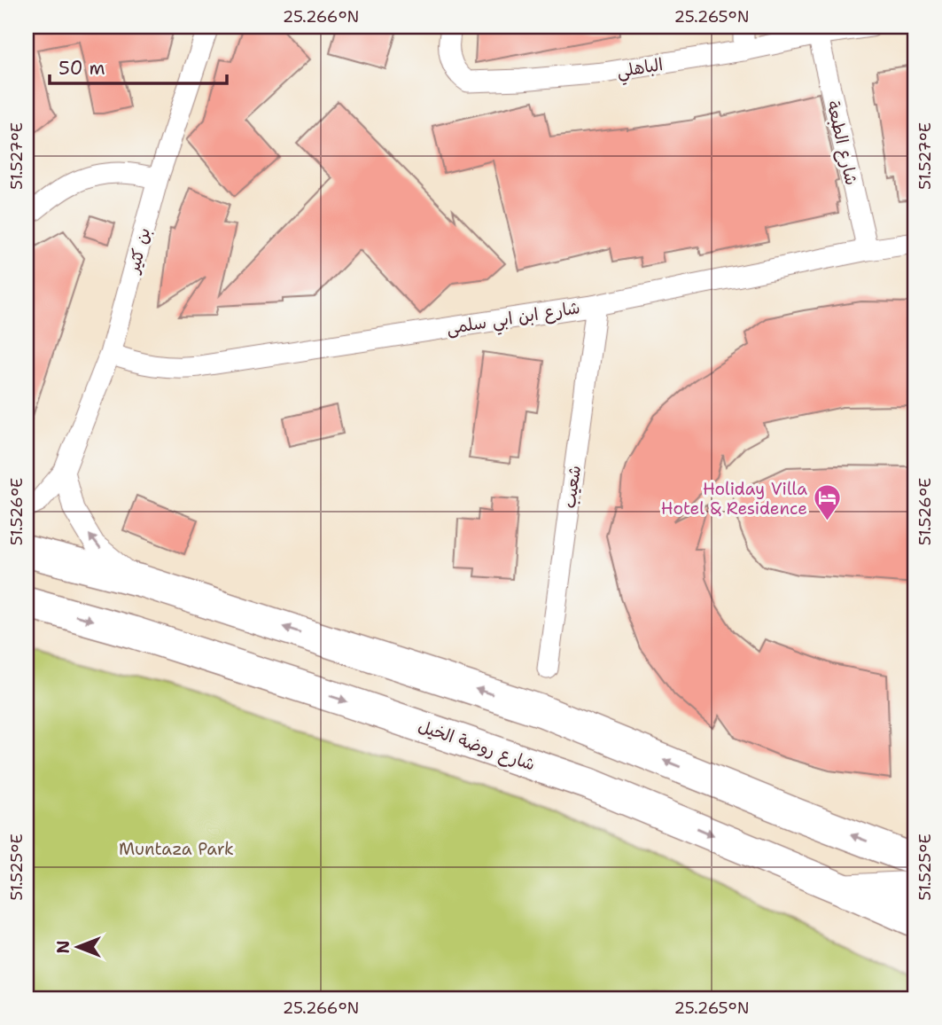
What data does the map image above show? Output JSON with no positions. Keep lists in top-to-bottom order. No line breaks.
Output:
{"streets":{"main road":["شارع روضة الخيل"],"street":["الباهلي","شارع الطبعة","بن كثير","شارع ابن ابي سلمى","شعيب"]},"crossings":[["الباهلي","شارع الطبعة"],["شارع الطبعة","شارع ابن ابي سلمى"],["بن كثير","شارع ابن ابي سلمى"],["شارع ابن ابي سلمى","شعيب"]],"parks":["Muntaza Park"],"places":{"hotel":["Holiday Villa Hotel & Residence"]},"scale_bar":"50 m","north":"left","coordinates":["25.266°N","25.265°N","51.527°E","51.526°E","51.525°E"]}
